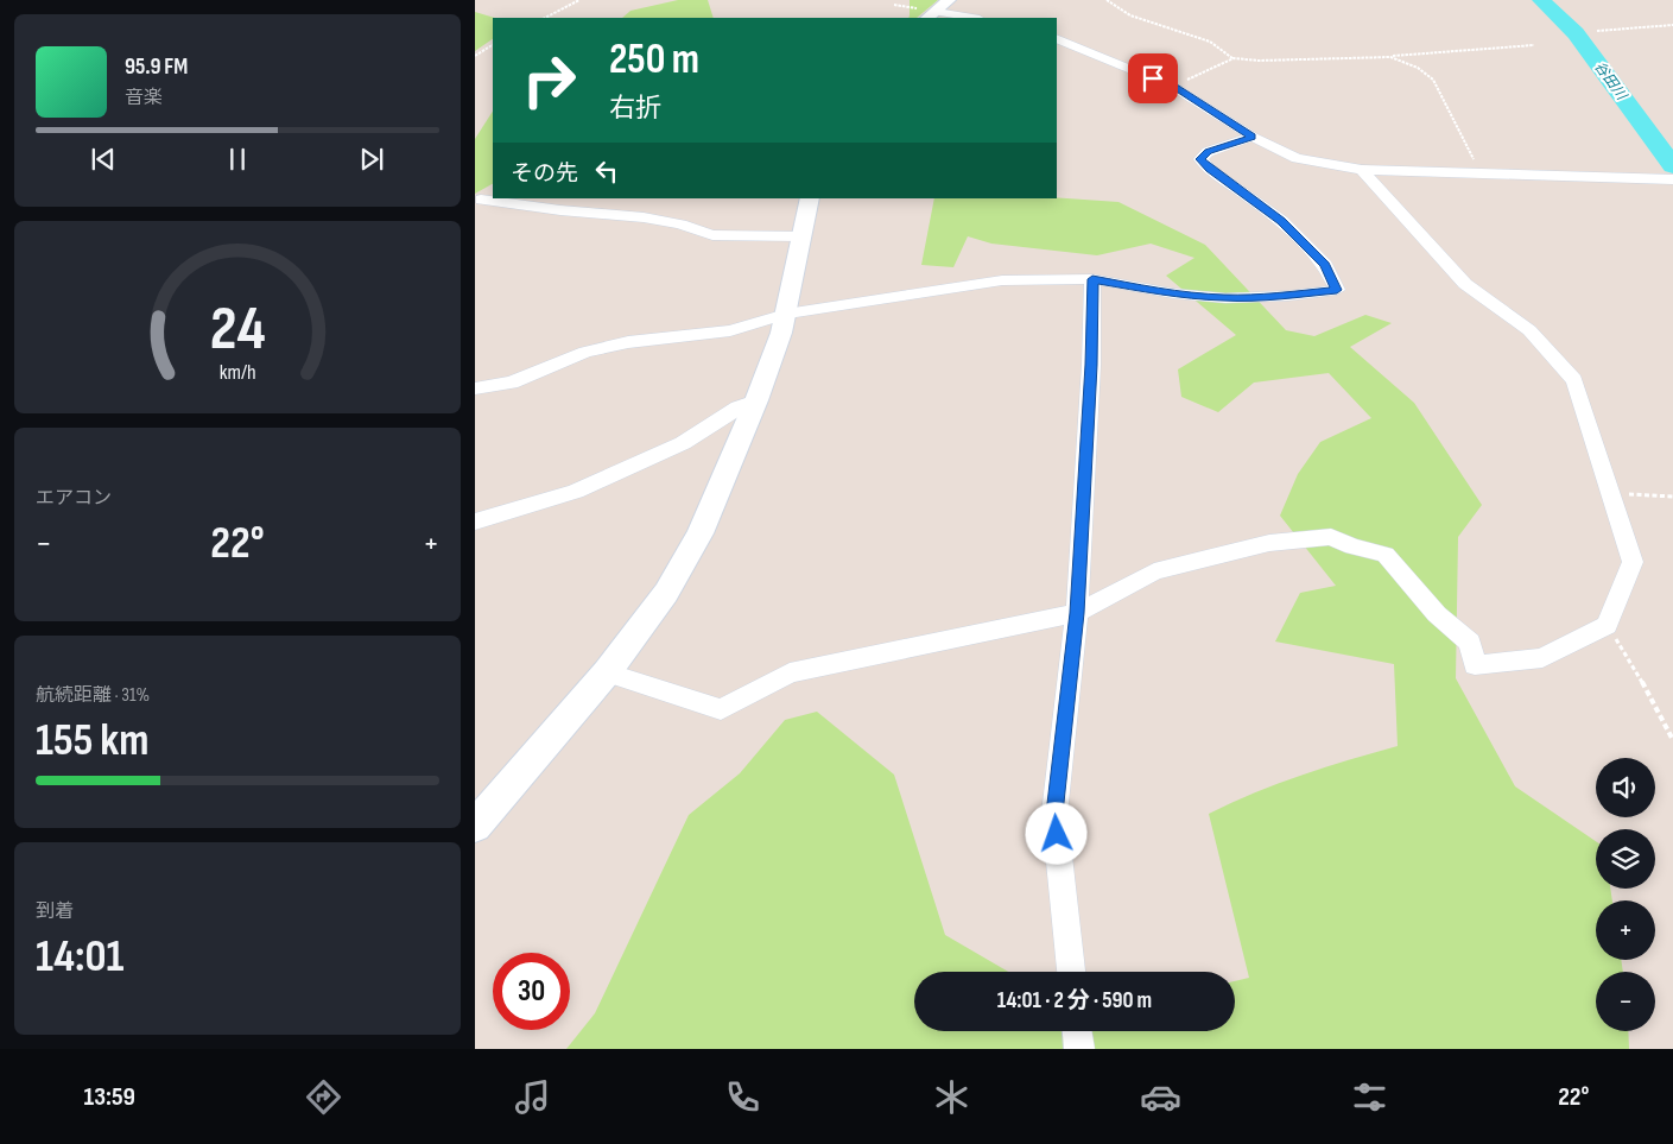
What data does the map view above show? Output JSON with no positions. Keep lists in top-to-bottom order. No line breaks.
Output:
{"water":["谷田川"],"page":{"turn":["250 m","右折"],"song":["95.9 FM","音楽"],"then":"その先","tile":["エアコン",["航続距離 · 31%","155 km"],["到着","14:01"]],"heat":["−","22°","+"],"map_buttons":["+","−"],"limit":"30","trip":"14:01 · 2 分 · 590 m","tabs":["13:59","22°"],"gauge":["24","km/h"]}}
